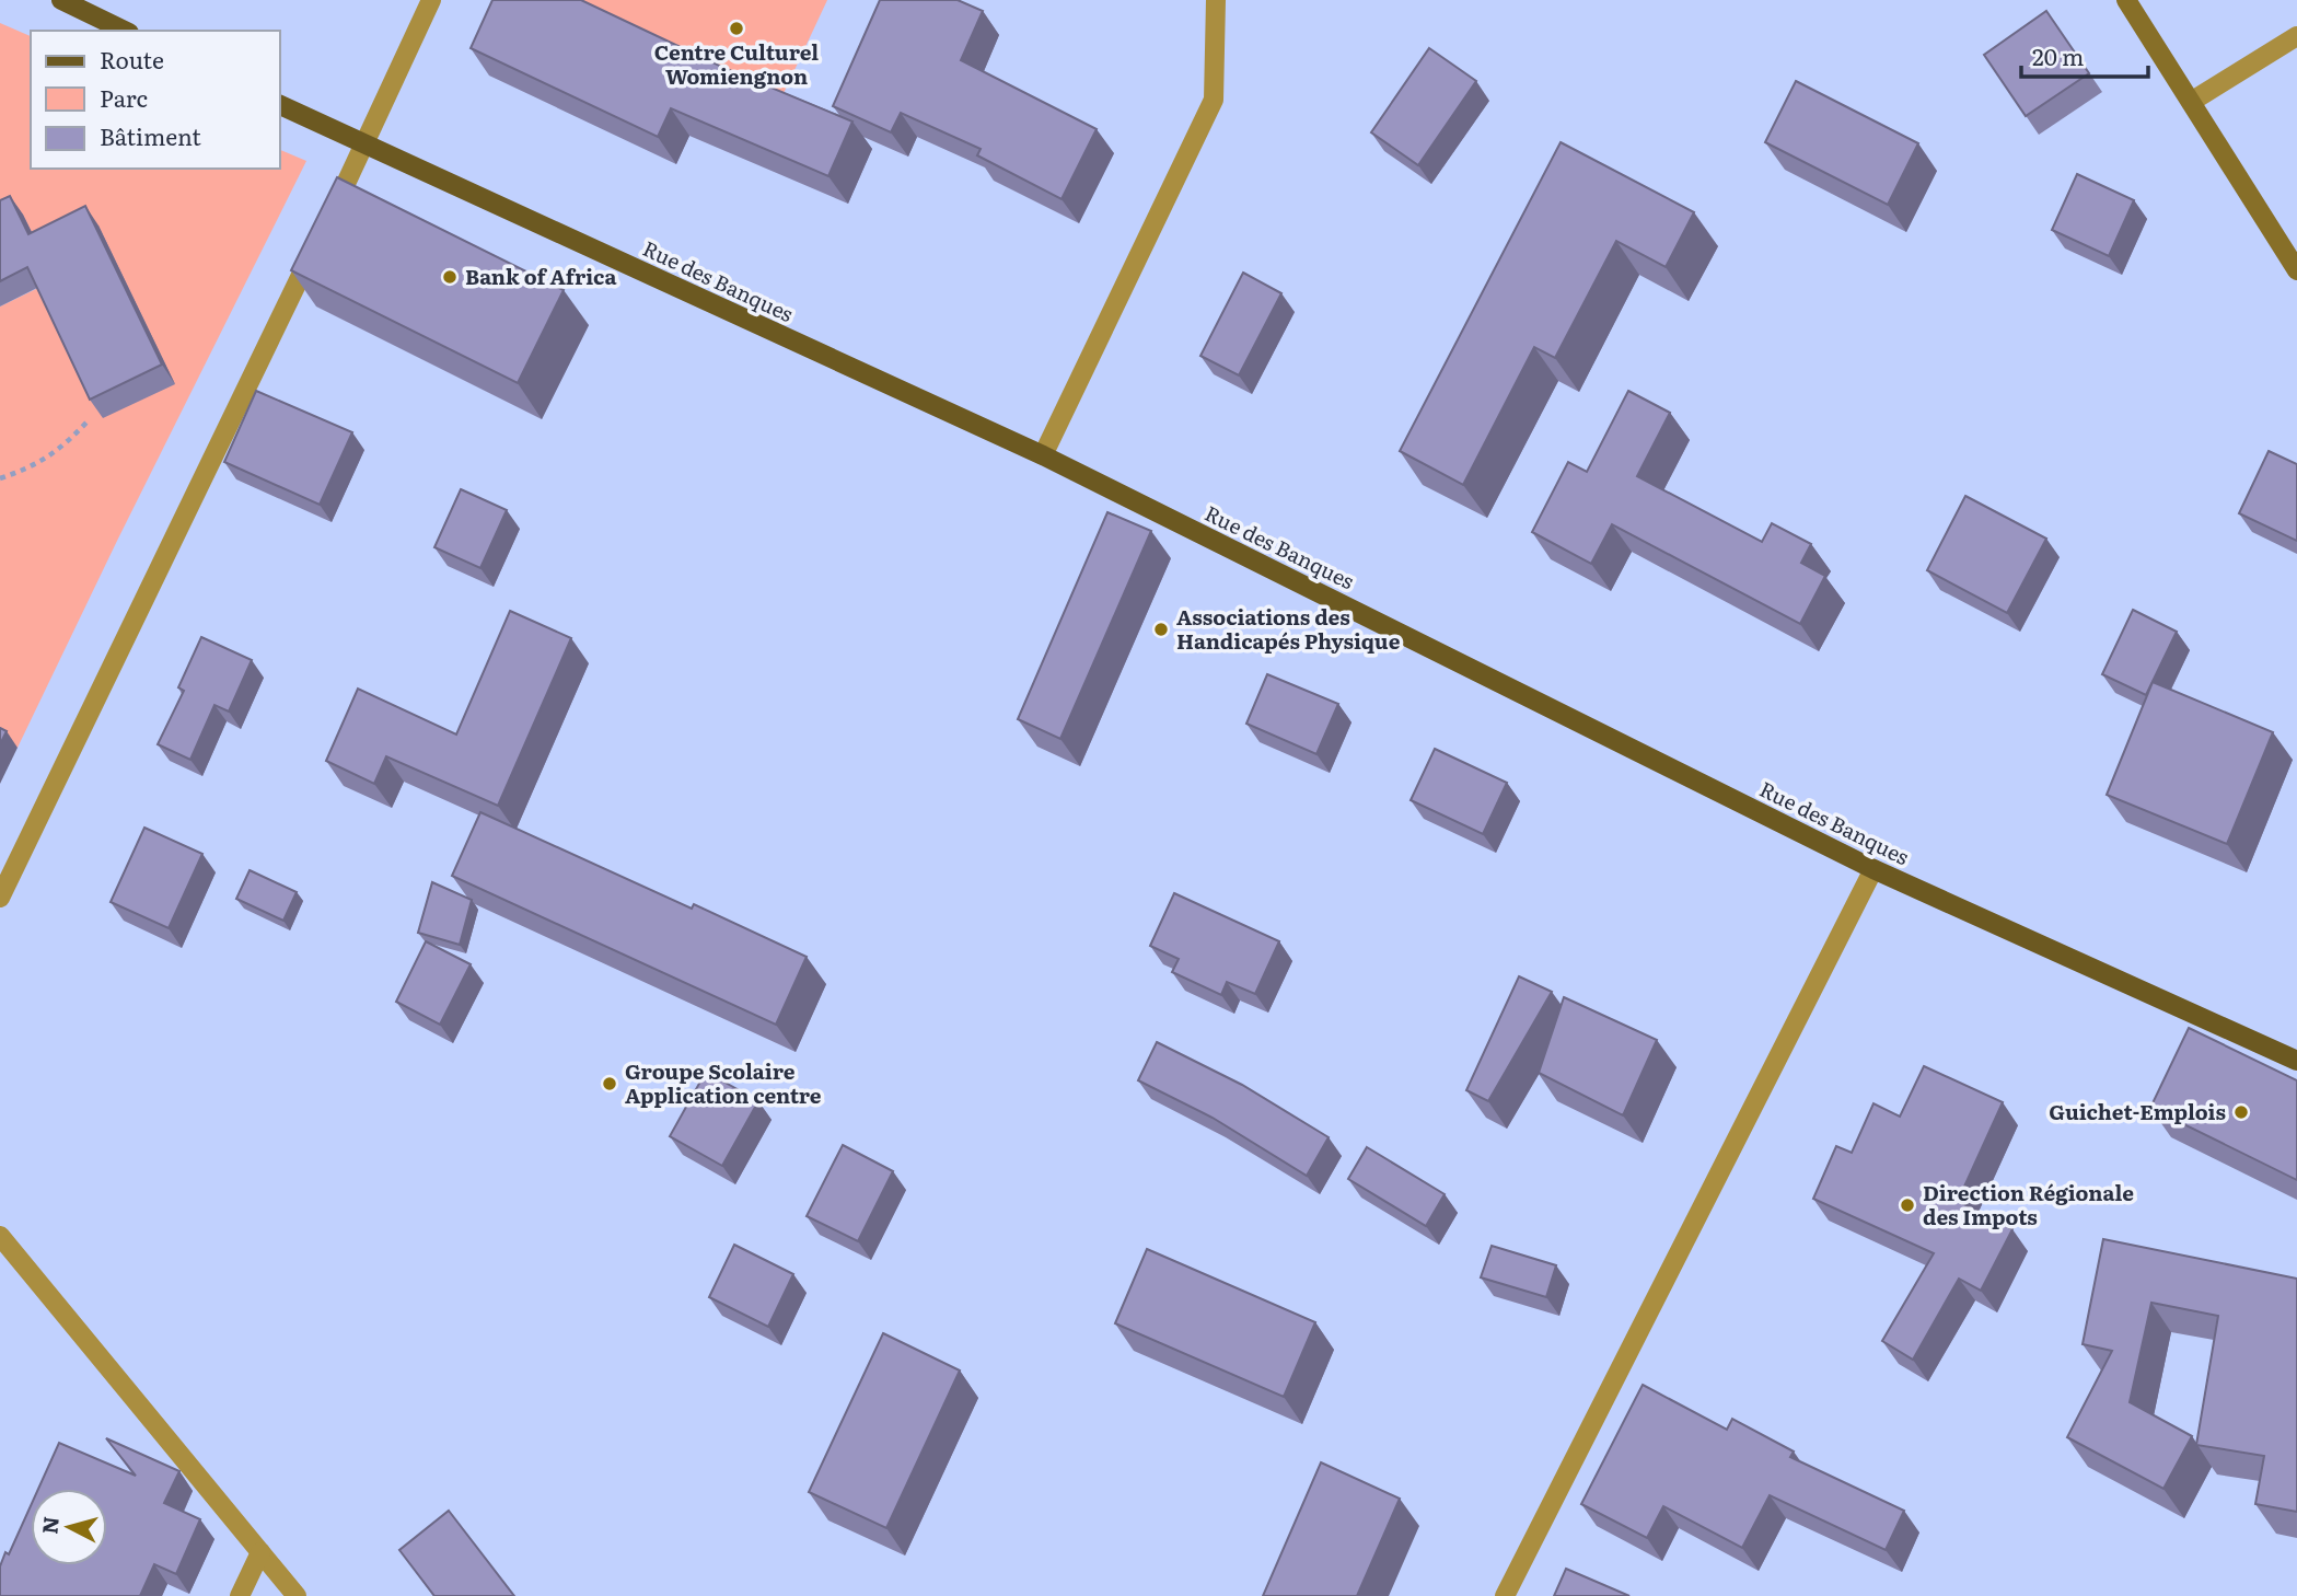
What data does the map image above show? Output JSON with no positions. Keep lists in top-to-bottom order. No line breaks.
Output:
{"streets":{"main road":["Rue des Banques"]},"places":["Centre Culturel Womiengnon","Bank of Africa","Associations des Handicapés Physique","Groupe Scolaire Application centre","Guichet-Emplois","Direction Régionale des Impots"],"legend":["Route","Parc","Bâtiment"],"scale_bar":"20 m","north":"left"}
